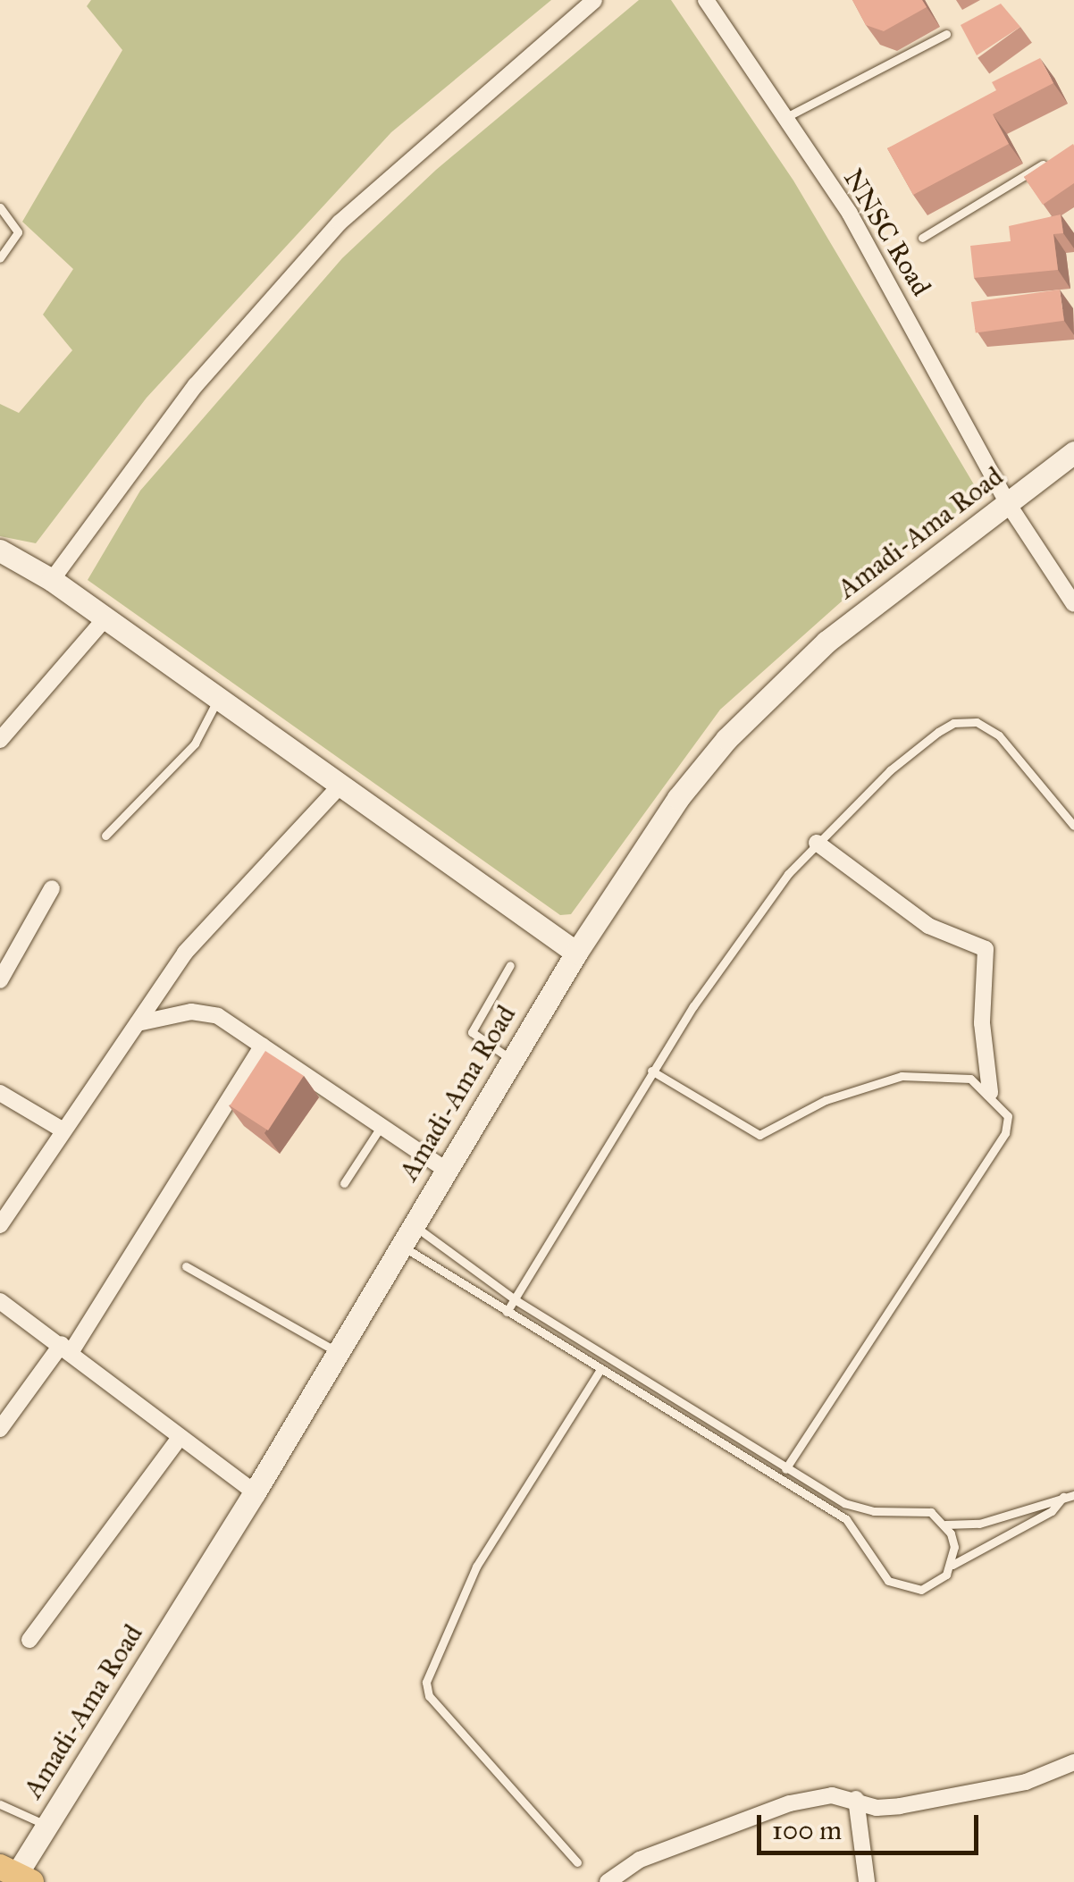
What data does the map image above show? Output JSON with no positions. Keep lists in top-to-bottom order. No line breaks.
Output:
{"streets":{"street":["NNSC Road","Amadi-Ama Road"]},"crossings":[["NNSC Road","Amadi-Ama Road"]],"scale_bar":"100 m"}
